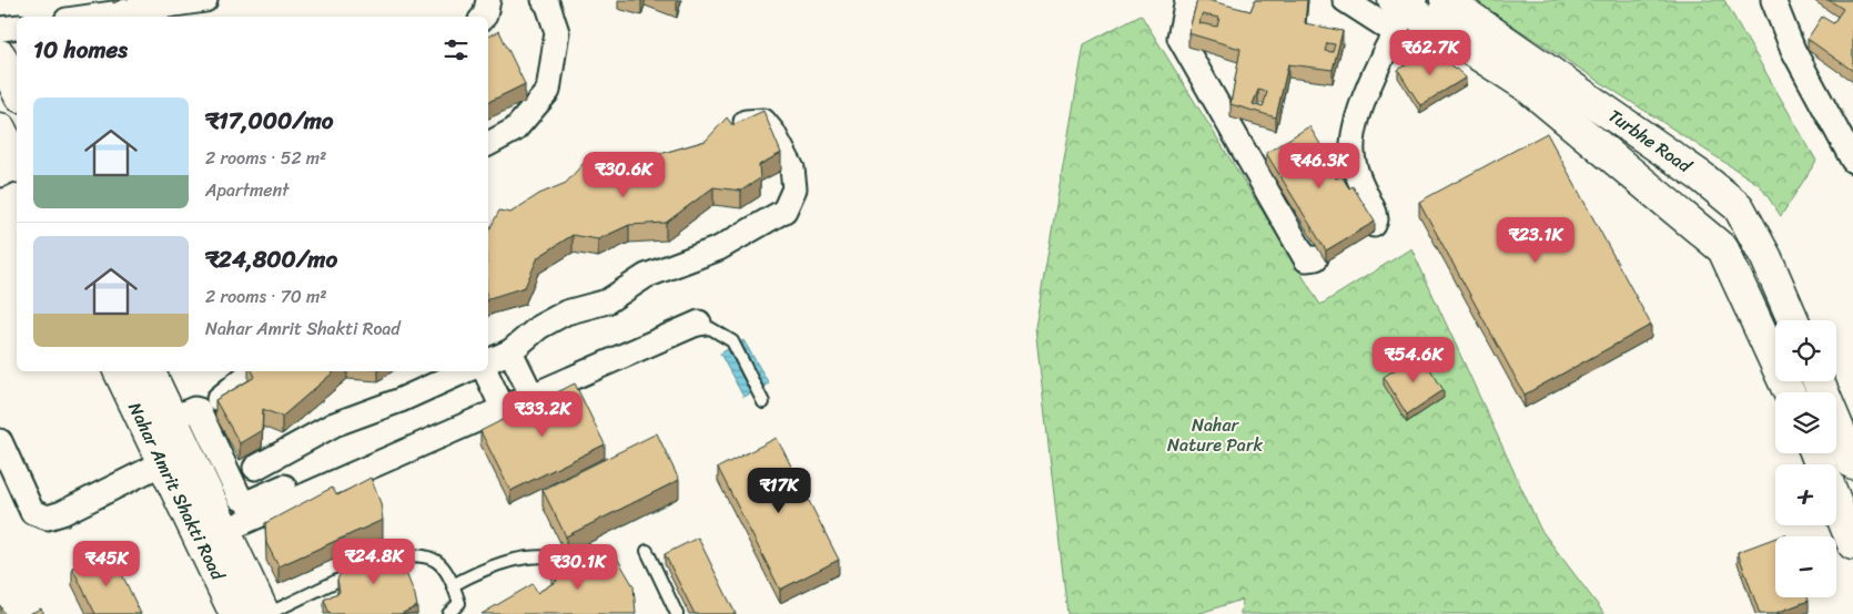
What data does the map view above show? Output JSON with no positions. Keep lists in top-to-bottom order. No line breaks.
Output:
{"streets":{"street":["Turbhe Road","Nahar Amrit Shakti Road"]},"parks":["Nahar Nature Park"],"page":{"heading":"10 homes","price":["₹62.7K","₹46.3K","₹30.6K","₹23.1K","₹54.6K","₹33.2K","₹17K","₹24.8K","₹45K","₹30.1K"],"list":[{"name":"₹17,000/mo","note":"2 rooms · 52 m² · Apartment"},{"name":"₹24,800/mo","note":"2 rooms · 70 m² · Nahar Amrit Shakti Road"}],"map_buttons":["+","−"]}}
